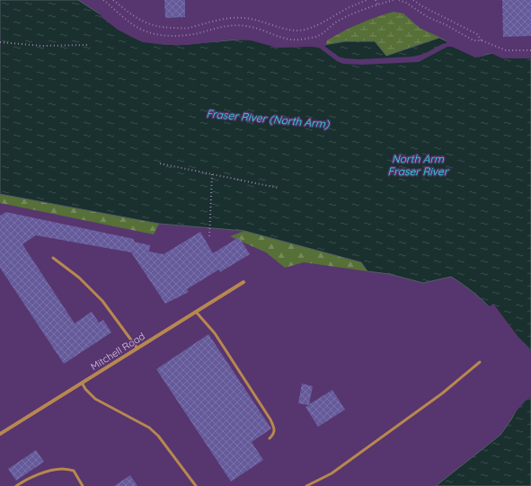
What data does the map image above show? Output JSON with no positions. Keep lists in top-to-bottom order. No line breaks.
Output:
{"streets":{"street":["Mitchell Road"]},"water":["Fraser River (North Arm)","North Arm Fraser River"]}
